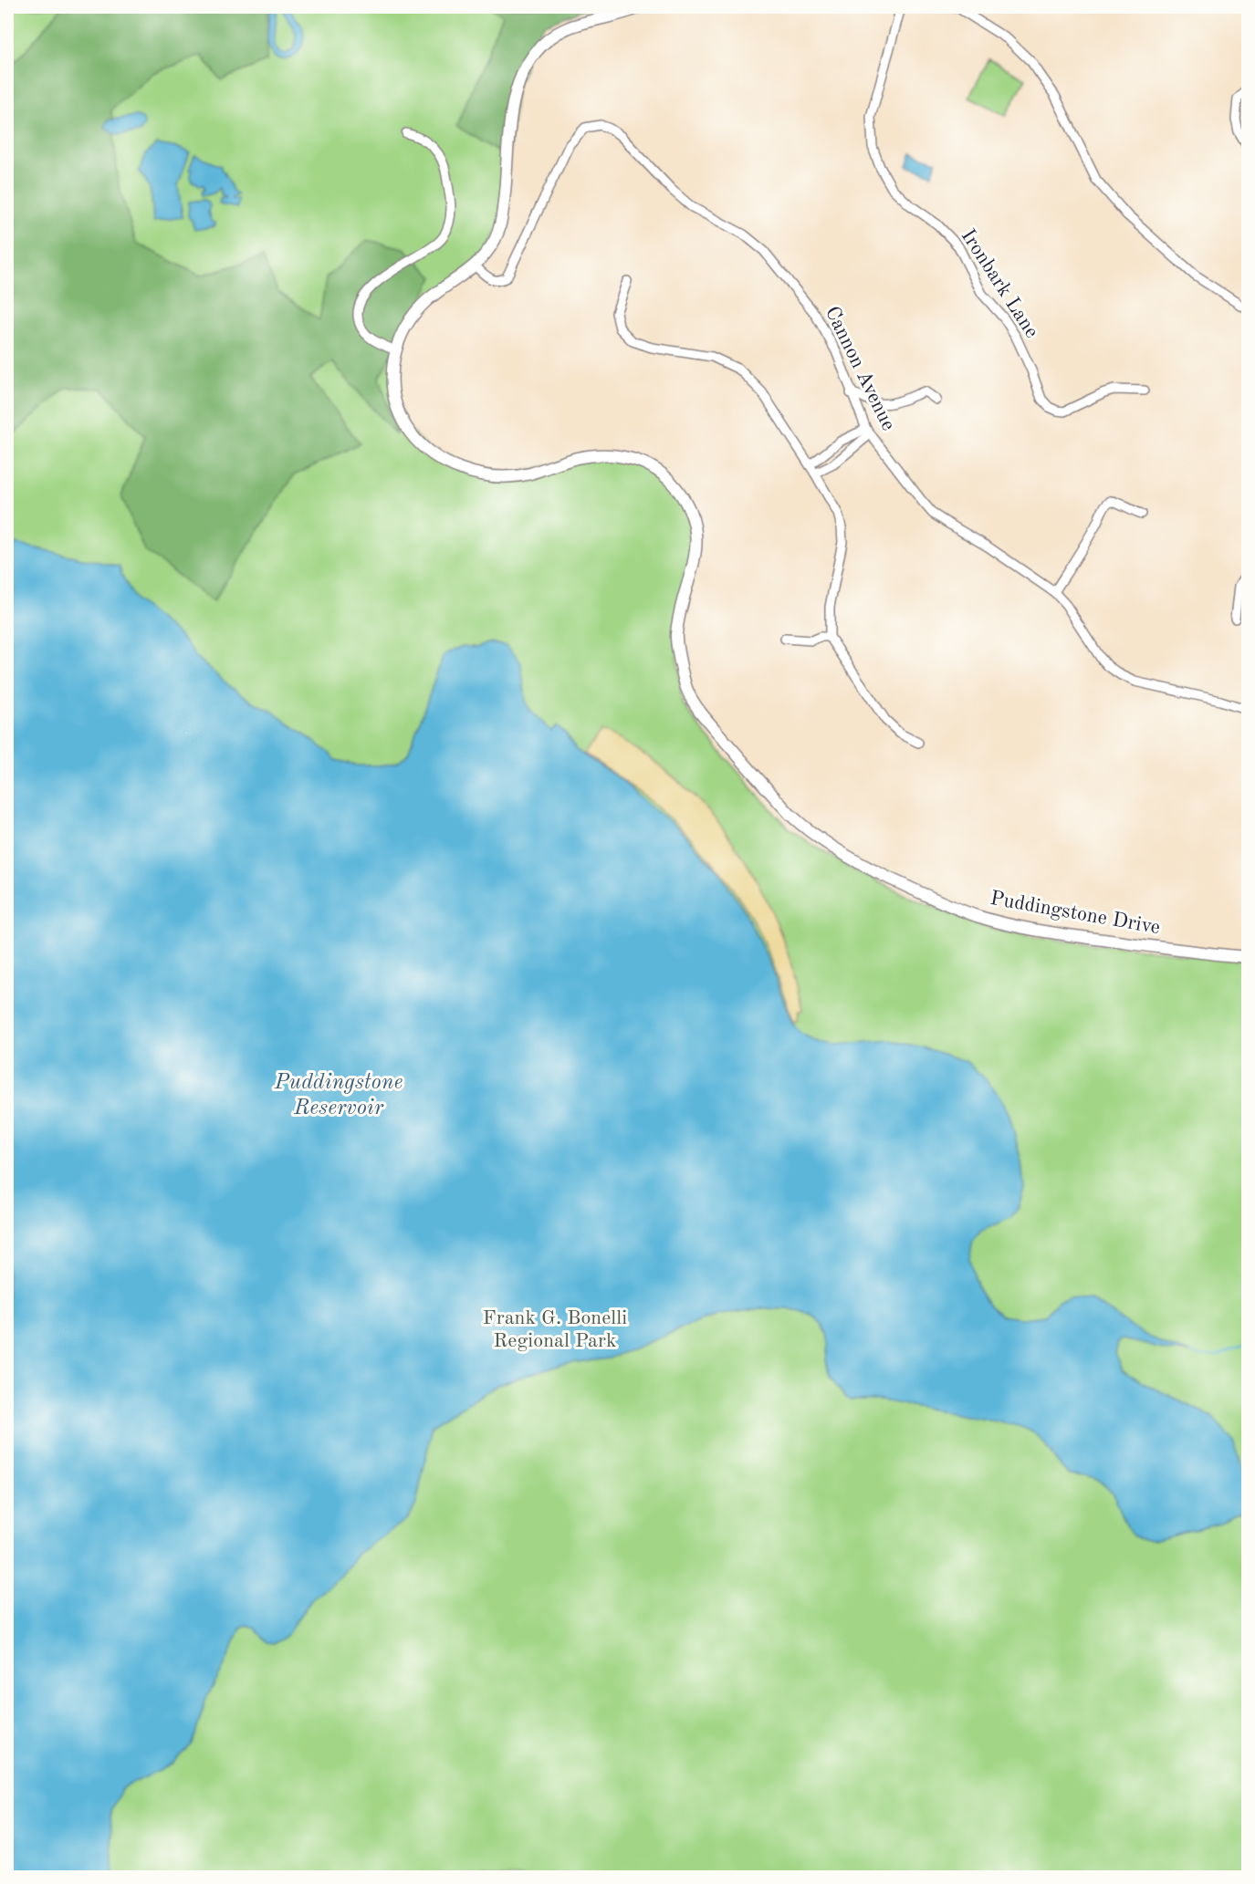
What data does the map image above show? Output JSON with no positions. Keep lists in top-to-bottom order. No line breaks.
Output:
{"streets":{"street":["Ironbark Lane","Cannon Avenue","Puddingstone Drive"]},"crossings":[["Cannon Avenue","Puddingstone Drive"]],"water":["Puddingstone Reservoir"],"parks":["Frank G. Bonelli Regional Park"]}
